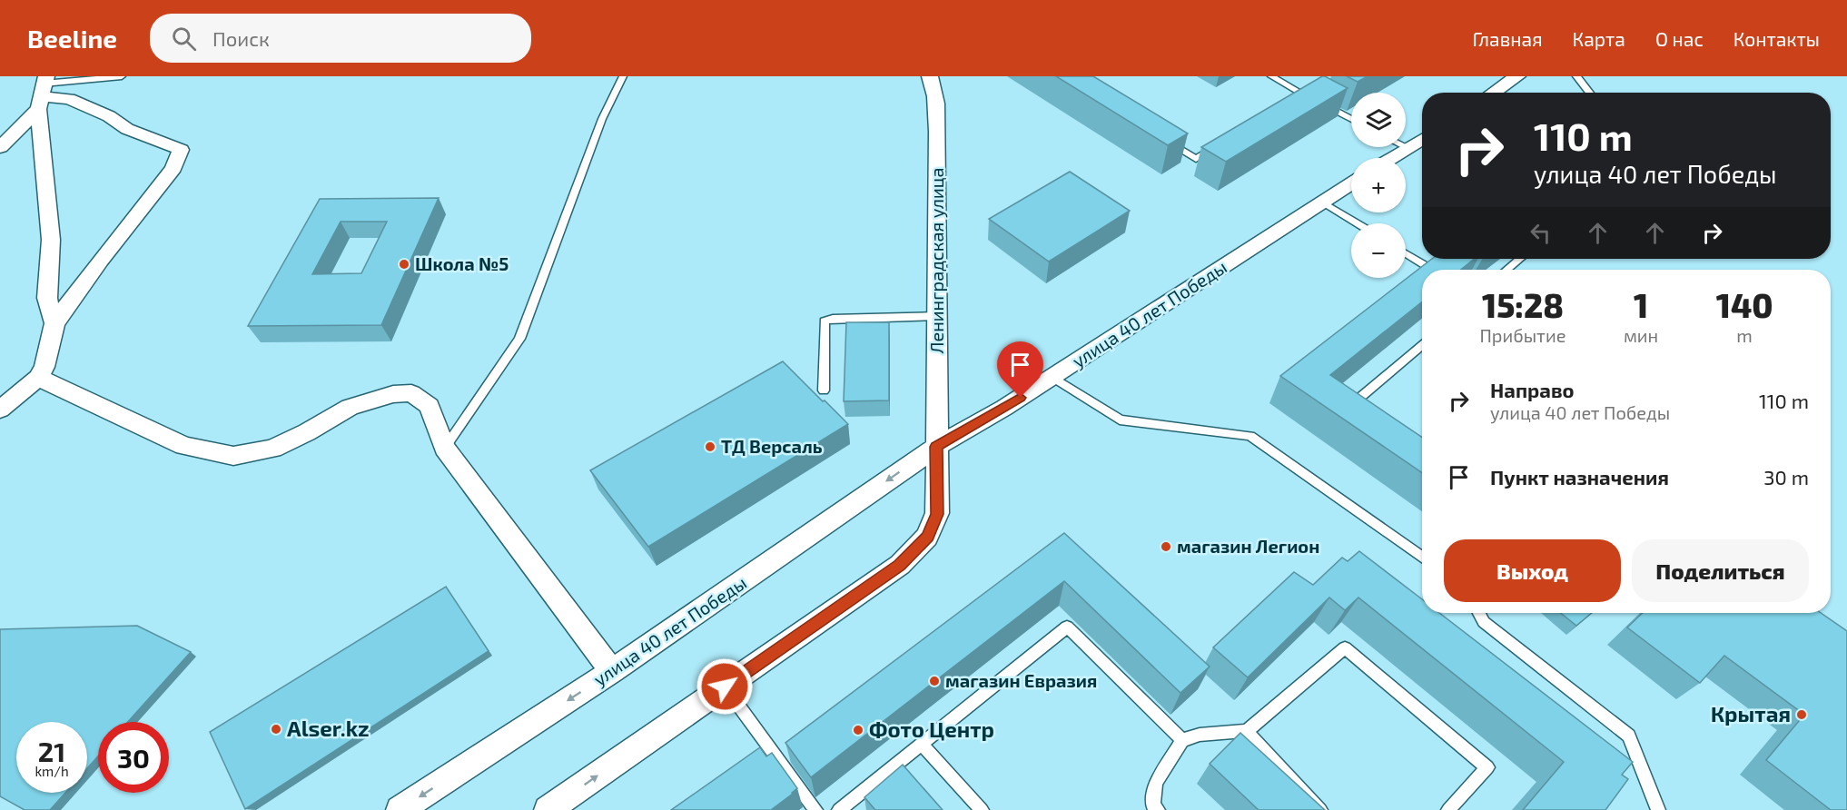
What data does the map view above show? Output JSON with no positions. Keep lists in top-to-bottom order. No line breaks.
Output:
{"streets":{"street":["Ленинградская улица","улица 40 лет Победы"]},"crossings":[["Ленинградская улица","улица 40 лет Победы"]],"places":["Школа №5","ТД Версаль","магазин Легион","магазин Евразия","Крытая","Alser.kz","Фото Центр"],"page":{"header":"Beeline","search":"Поиск","nav":["Главная","Карта","О нас","Контакты"],"map_buttons":["+","−"],"turn":["110 m","улица 40 лет Победы"],"eta":["15:28","Прибытие","1","мин","140","m"],"list":[{"name":"Направо","note":"улица 40 лет Победы","value":"110 m"},{"name":"Пункт назначения","value":"30 m"}],"buttons":["Выход","Поделиться"],"speed":"21 km/h","limit":"30"}}
